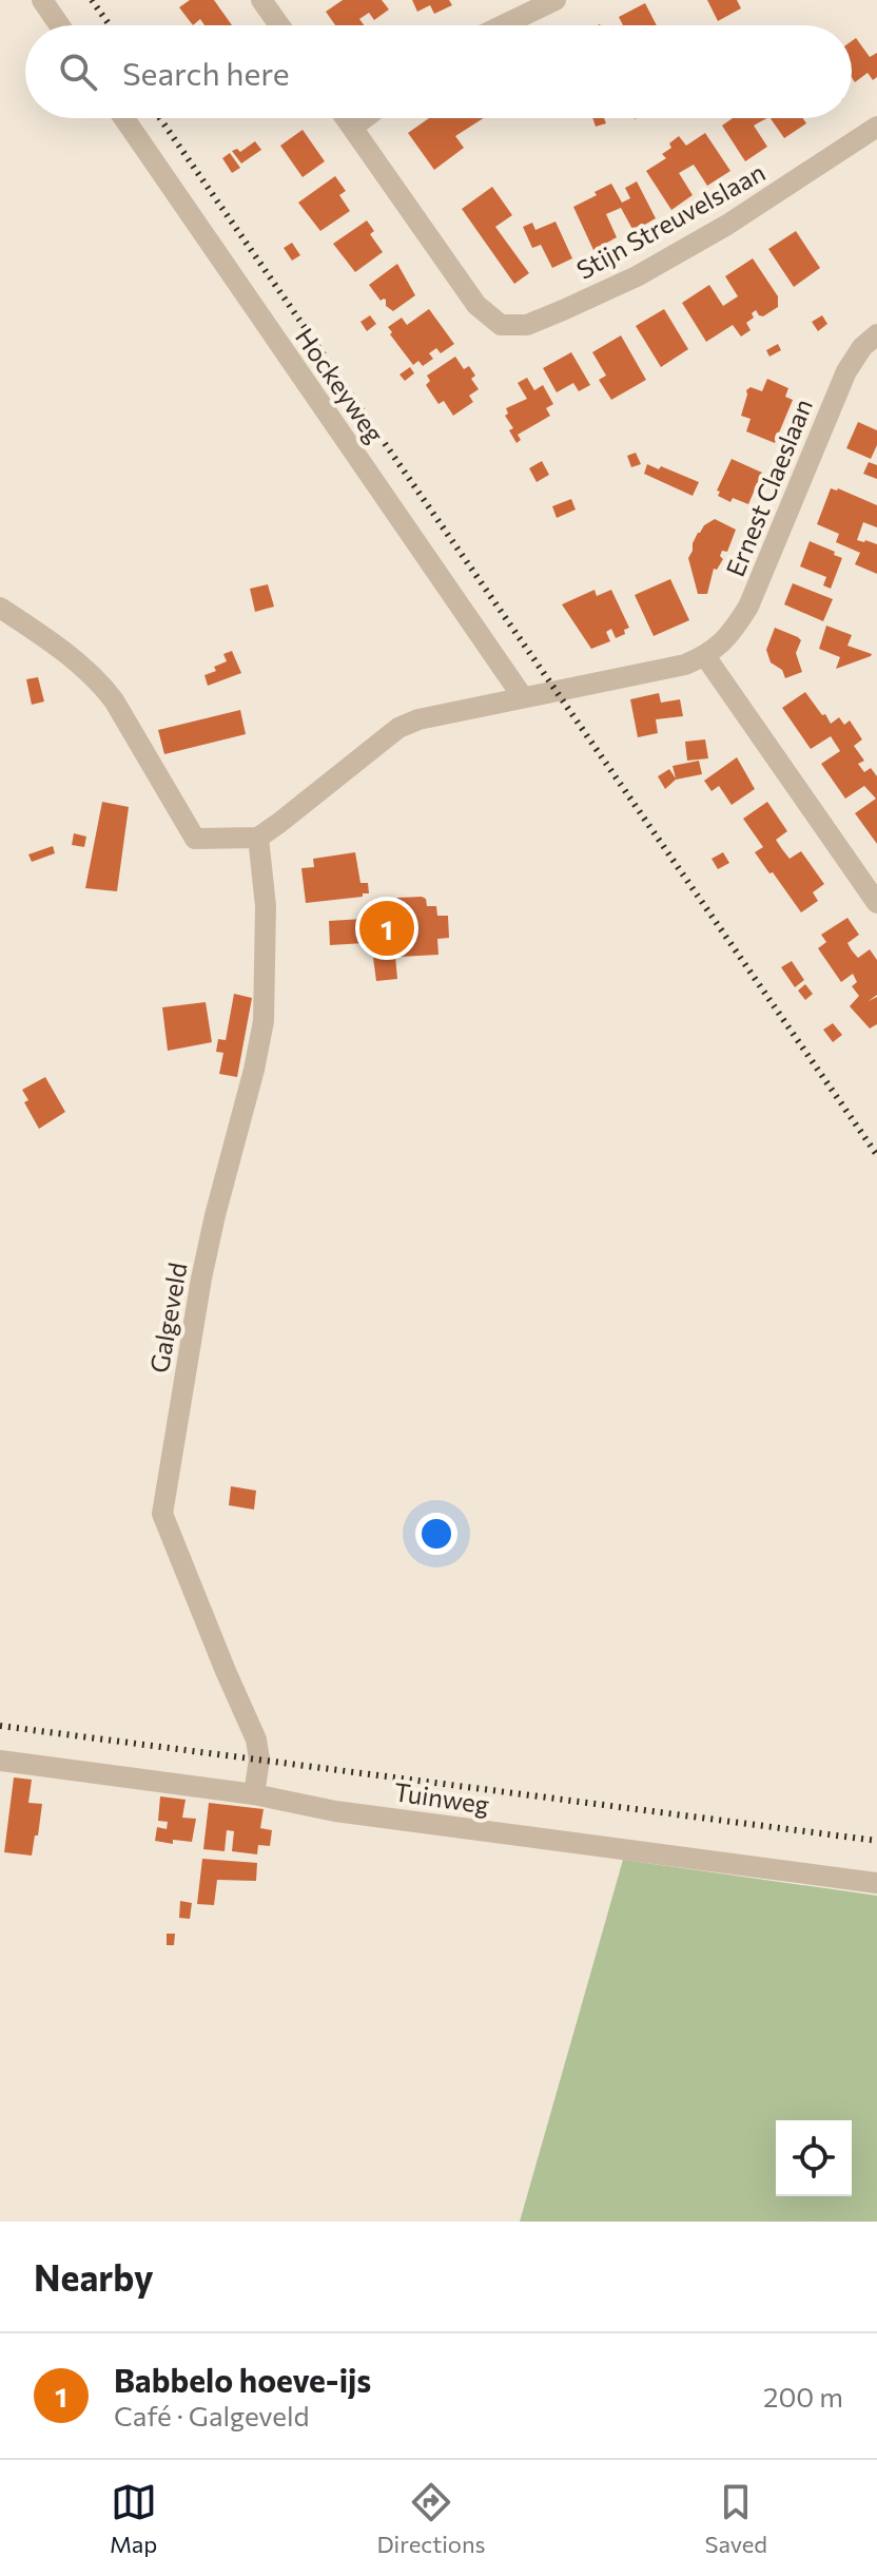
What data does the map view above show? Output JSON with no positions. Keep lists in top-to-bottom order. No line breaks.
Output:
{"streets":{"street":["Stijn Streuvelslaan","Hockeyweg","Ernest Claeslaan","Galgeveld","Tuinweg"]},"crossings":[["Hockeyweg","Ernest Claeslaan"],["Galgeveld","Tuinweg"]],"page":{"search":"Search here","pins":"1","heading":"Nearby","list":[{"mark":"1","name":"Babbelo hoeve-ijs","note":"Café · Galgeveld","value":"200 m"}],"nav":["Map","Directions","Saved"]}}
